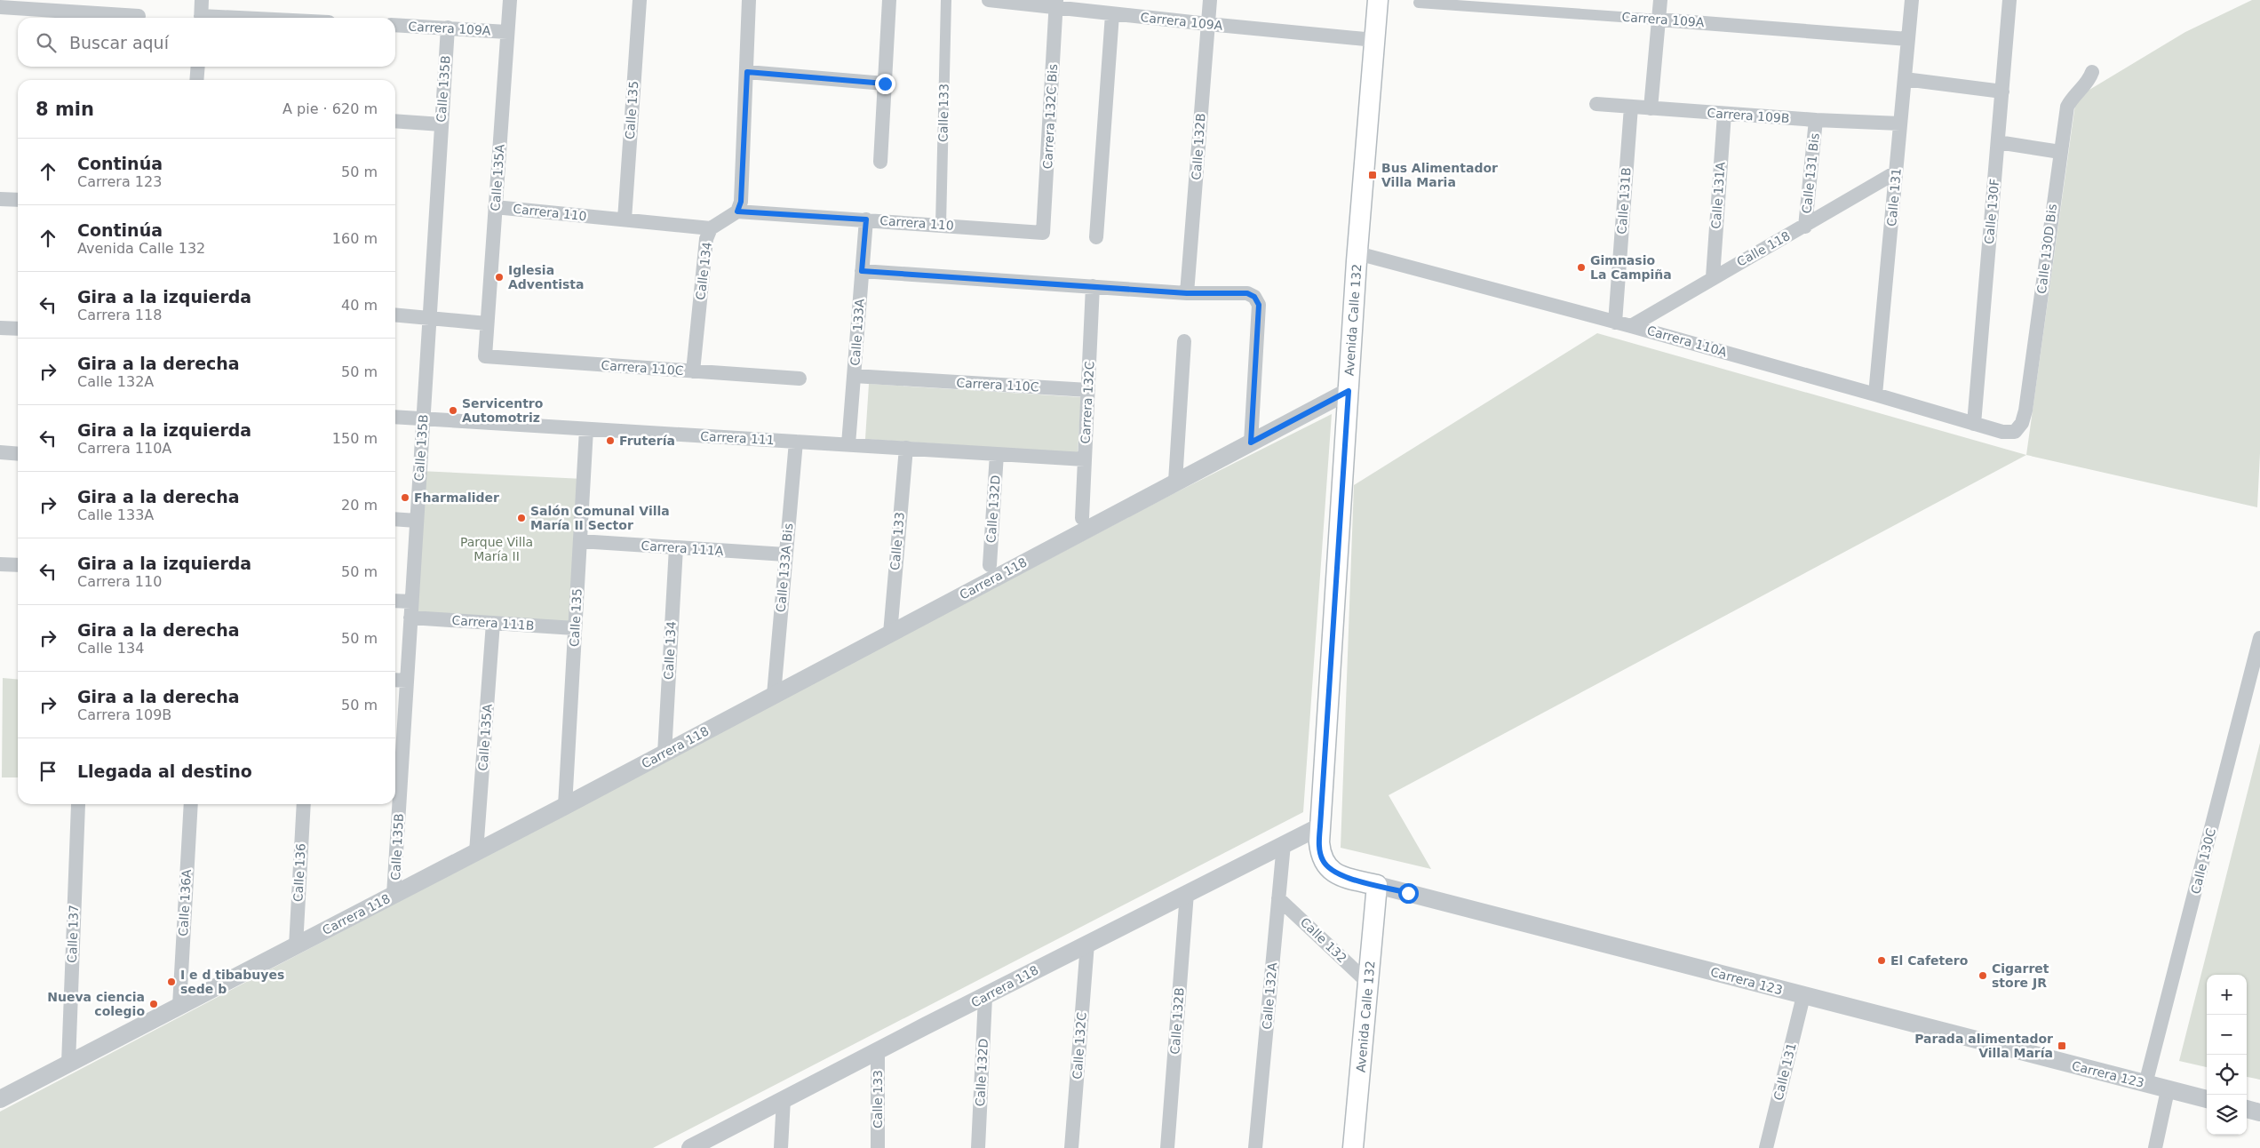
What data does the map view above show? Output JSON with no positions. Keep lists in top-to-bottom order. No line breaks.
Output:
{"streets":{"main road":["Avenida Calle 132","Carrera 123"],"street":["Carrera 109A","Calle 135B","Calle 135","Calle 133","Carrera 109B","Carrera 132C Bis","Calle 132B","Calle 131 Bis","Calle 135A","Calle 131A","Calle 131","Calle 131B","Calle 130F","Carrera 110","Calle 118","Calle 130D Bis","Calle 134","Calle 133A","Carrera 110A","Carrera 110C","Carrera 132C","Carrera 111","Calle 132D","Carrera 111A","Calle 133A Bis","Carrera 118","Carrera 111B","Calle 130C","Calle 136","Calle 136A","Calle 137","Calle 132","Calle 132A","Calle 132C"]},"crossings":[["Carrera 109A","Calle 135B"],["Carrera 109A","Carrera 132C Bis"],["Carrera 109A","Calle 132B"],["Carrera 109A","Calle 135A"],["Carrera 109A","Calle 131"],["Carrera 109A","Avenida Calle 132"],["Calle 135B","Carrera 111"],["Calle 135B","Carrera 118"],["Calle 135B","Carrera 111B"],["Calle 135","Carrera 110"],["Calle 135","Carrera 111"],["Calle 135","Carrera 111A"],["Calle 135","Carrera 118"],["Calle 135","Carrera 111B"],["Calle 133","Carrera 110"],["Calle 133","Carrera 111"],["Calle 133","Carrera 118"],["Carrera 109B","Calle 131 Bis"],["Carrera 109B","Calle 131A"],["Carrera 109B","Calle 131"],["Carrera 109B","Calle 131B"],["Carrera 132C Bis","Carrera 110"],["Calle 132B","Carrera 118"],["Calle 131 Bis","Calle 118"],["Calle 135A","Carrera 110"],["Calle 135A","Carrera 110C"],["Calle 135A","Carrera 118"],["Calle 135A","Carrera 111B"],["Calle 131A","Calle 118"],["Calle 131","Calle 118"],["Calle 131","Carrera 110A"],["Calle 131","Carrera 123"],["Calle 131B","Carrera 110A"],["Calle 130F","Carrera 110A"],["Carrera 110","Calle 134"],["Carrera 110","Calle 133A"],["Calle 118","Carrera 110A"],["Calle 130D Bis","Carrera 110A"],["Calle 134","Carrera 110C"],["Calle 134","Carrera 111A"],["Calle 134","Carrera 118"],["Avenida Calle 132","Carrera 110A"],["Avenida Calle 132","Carrera 118"],["Avenida Calle 132","Calle 132"],["Avenida Calle 132","Carrera 123"],["Calle 133A","Carrera 110C"],["Calle 133A","Carrera 111"],["Carrera 110C","Carrera 132C"],["Carrera 132C","Carrera 111"],["Carrera 111","Calle 132D"],["Carrera 111","Calle 133A Bis"],["Calle 132D","Carrera 118"],["Carrera 111A","Calle 133A Bis"],["Calle 133A Bis","Carrera 118"],["Carrera 118","Calle 136"],["Carrera 118","Calle 136A"],["Carrera 118","Calle 137"],["Carrera 118","Carrera 123"],["Carrera 118","Calle 132A"],["Carrera 118","Calle 132C"],["Calle 130C","Carrera 123"],["Calle 132","Calle 132A"]],"parks":["Parque Villa María II"],"places":{"transit":["Bus Alimentador Villa Maria","Parada alimentador Villa María"],"other":["Gimnasio La Campiña","Iglesia Adventista","Servicentro Automotriz","Frutería","Fharmalider","Salón Comunal Villa María II Sector","El Cafetero","Cigarret store JR","I e d tibabuyes sede b","Nueva ciencia colegio"]},"page":{"search":"Buscar aquí","heading":["8 min","A pie · 620 m"],"list":[["Continúa","Carrera 123","50 m"],["Continúa","Avenida Calle 132","160 m"],["Gira a la izquierda","Carrera 118","40 m"],["Gira a la derecha","Calle 132A","50 m"],["Gira a la izquierda","Carrera 110A","150 m"],["Gira a la derecha","Calle 133A","20 m"],["Gira a la izquierda","Carrera 110","50 m"],["Gira a la derecha","Calle 134","50 m"],["Gira a la derecha","Carrera 109B","50 m"],"Llegada al destino"],"map_buttons":["+","−"]}}
